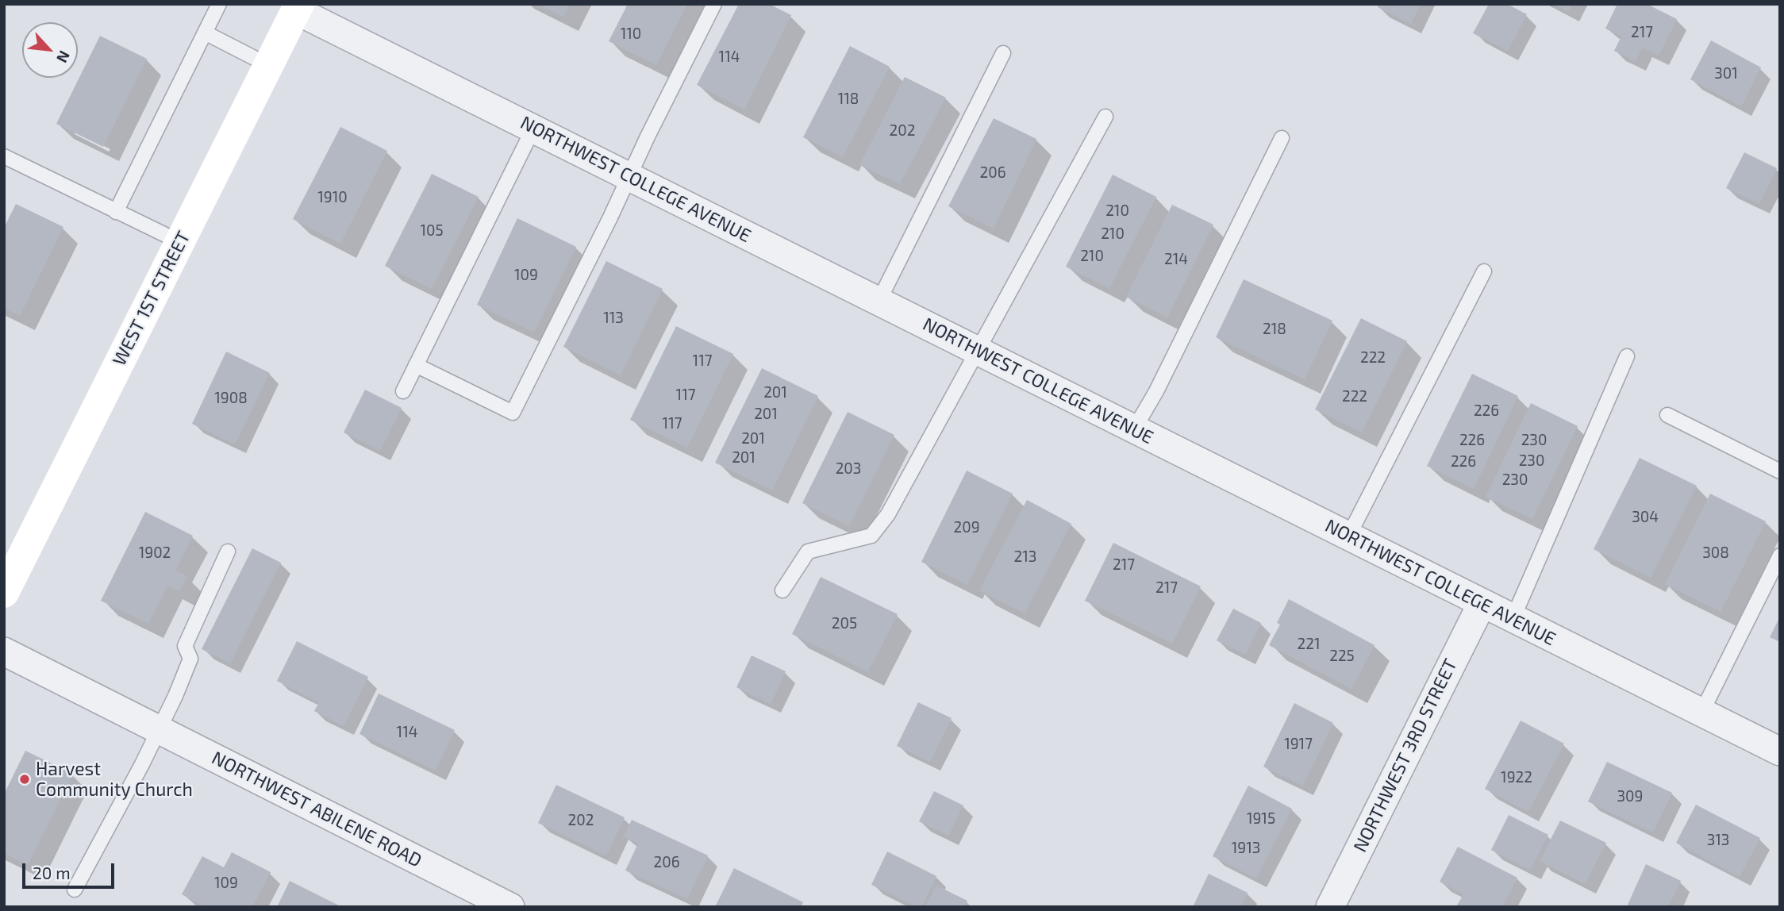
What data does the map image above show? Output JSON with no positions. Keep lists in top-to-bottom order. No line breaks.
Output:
{"streets":{"main road":["WEST 1ST STREET"],"street":["NORTHWEST COLLEGE AVENUE","NORTHWEST 3RD STREET","NORTHWEST ABILENE ROAD"]},"crossings":[["NORTHWEST COLLEGE AVENUE","WEST 1ST STREET"],["NORTHWEST COLLEGE AVENUE","NORTHWEST 3RD STREET"]],"places":["Harvest Community Church"],"house_numbers":["217","110","114","301","118","202","206","1910","210","105","210","210","214","109","113","218","222","117","201","117","222","1908","226","201","117","201","226","230","201","230","226","203","230","304","209","1902","308","213","217","217","205","221","225","114","1917","1922","309","1915","202","313","1913","206","109"],"scale_bar":"20 m","north":"bottom right"}
